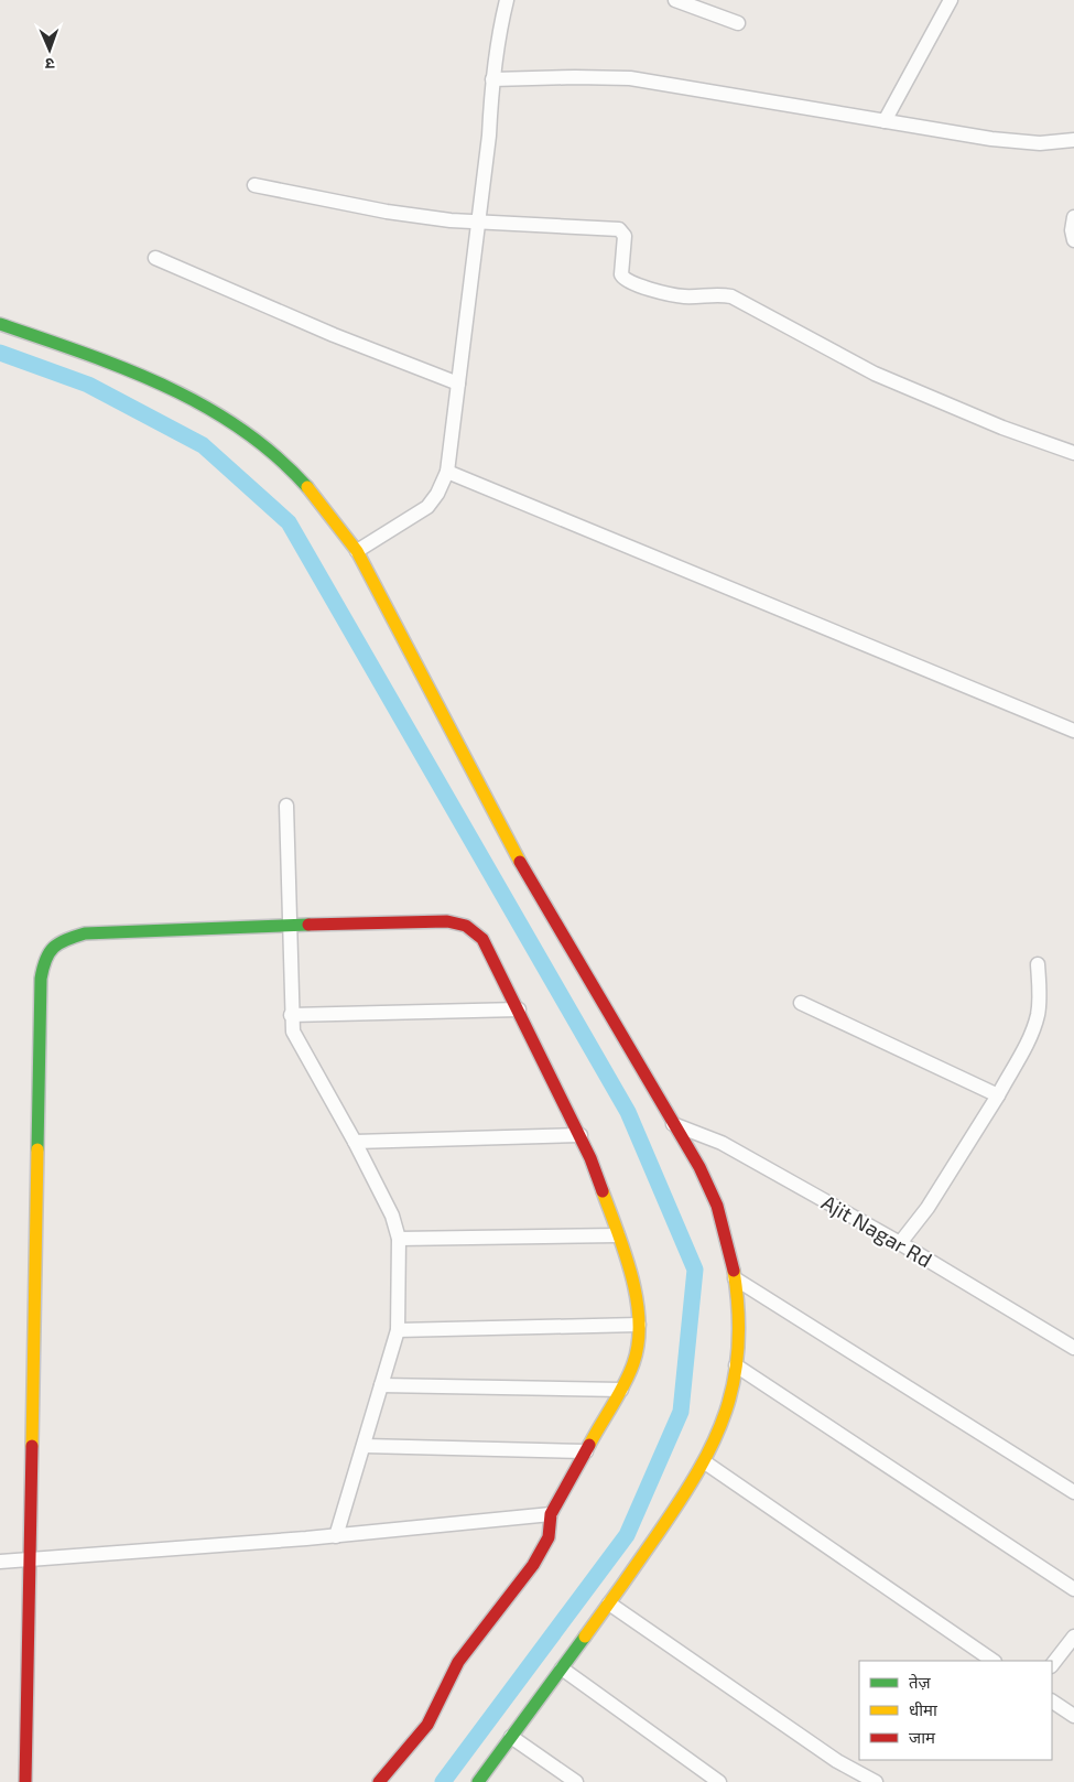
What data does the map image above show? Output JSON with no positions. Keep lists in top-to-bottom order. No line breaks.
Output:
{"streets":{"street":["Ajit Nagar Rd"]},"legend":["तेज़","धीमा","जाम"],"north":"bottom"}
